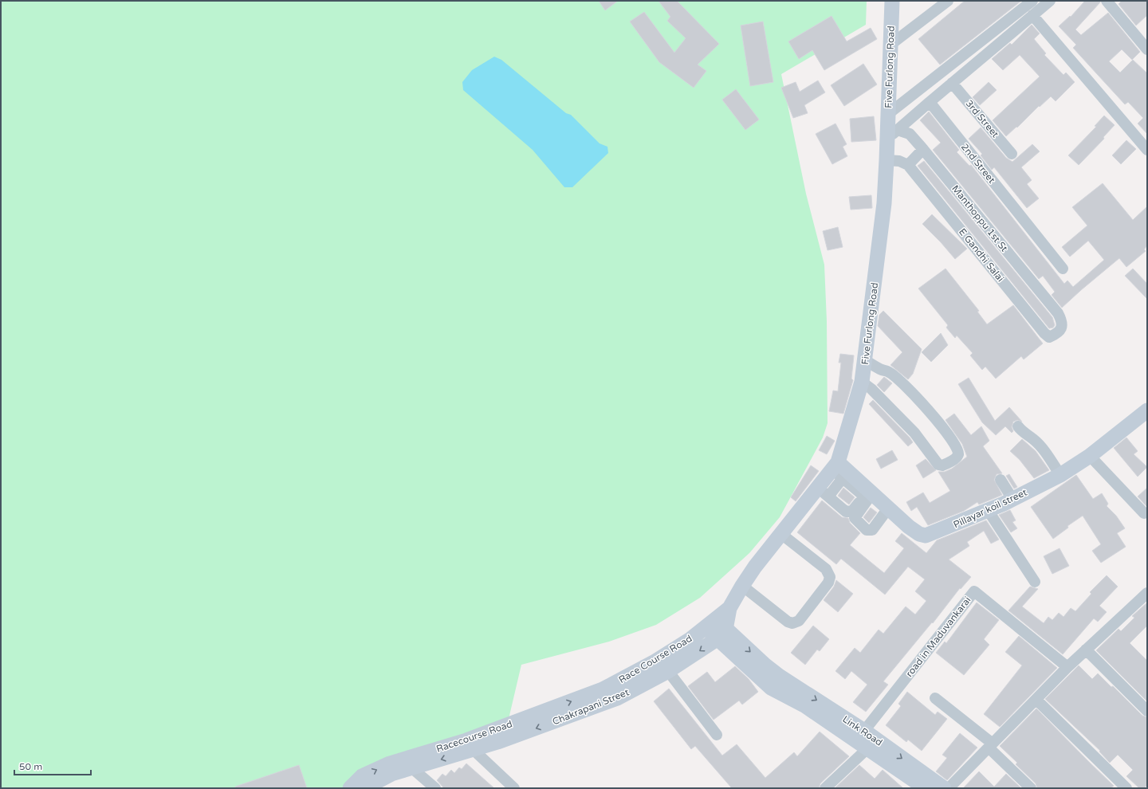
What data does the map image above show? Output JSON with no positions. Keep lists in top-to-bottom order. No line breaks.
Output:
{"streets":{"main road":["Five Furlong Road","Pillayar koil street","Race Course Road","Chakrapani Street","Link Road","Racecourse Road"],"street":["3rd Street","2nd Street","Manthoppu 1st St","E Gandhi Salai","road in Maduvankarai"]},"crossings":[["Five Furlong Road","Manthoppu 1st St"],["Five Furlong Road","Pillayar koil street"],["Five Furlong Road","Race Course Road"],["Five Furlong Road","Chakrapani Street"],["Manthoppu 1st St","E Gandhi Salai"],["road in Maduvankarai","Link Road"],["Race Course Road","Racecourse Road"],["Chakrapani Street","Racecourse Road"]],"one_way":["Chakrapani Street"],"scale_bar":"50 m"}
